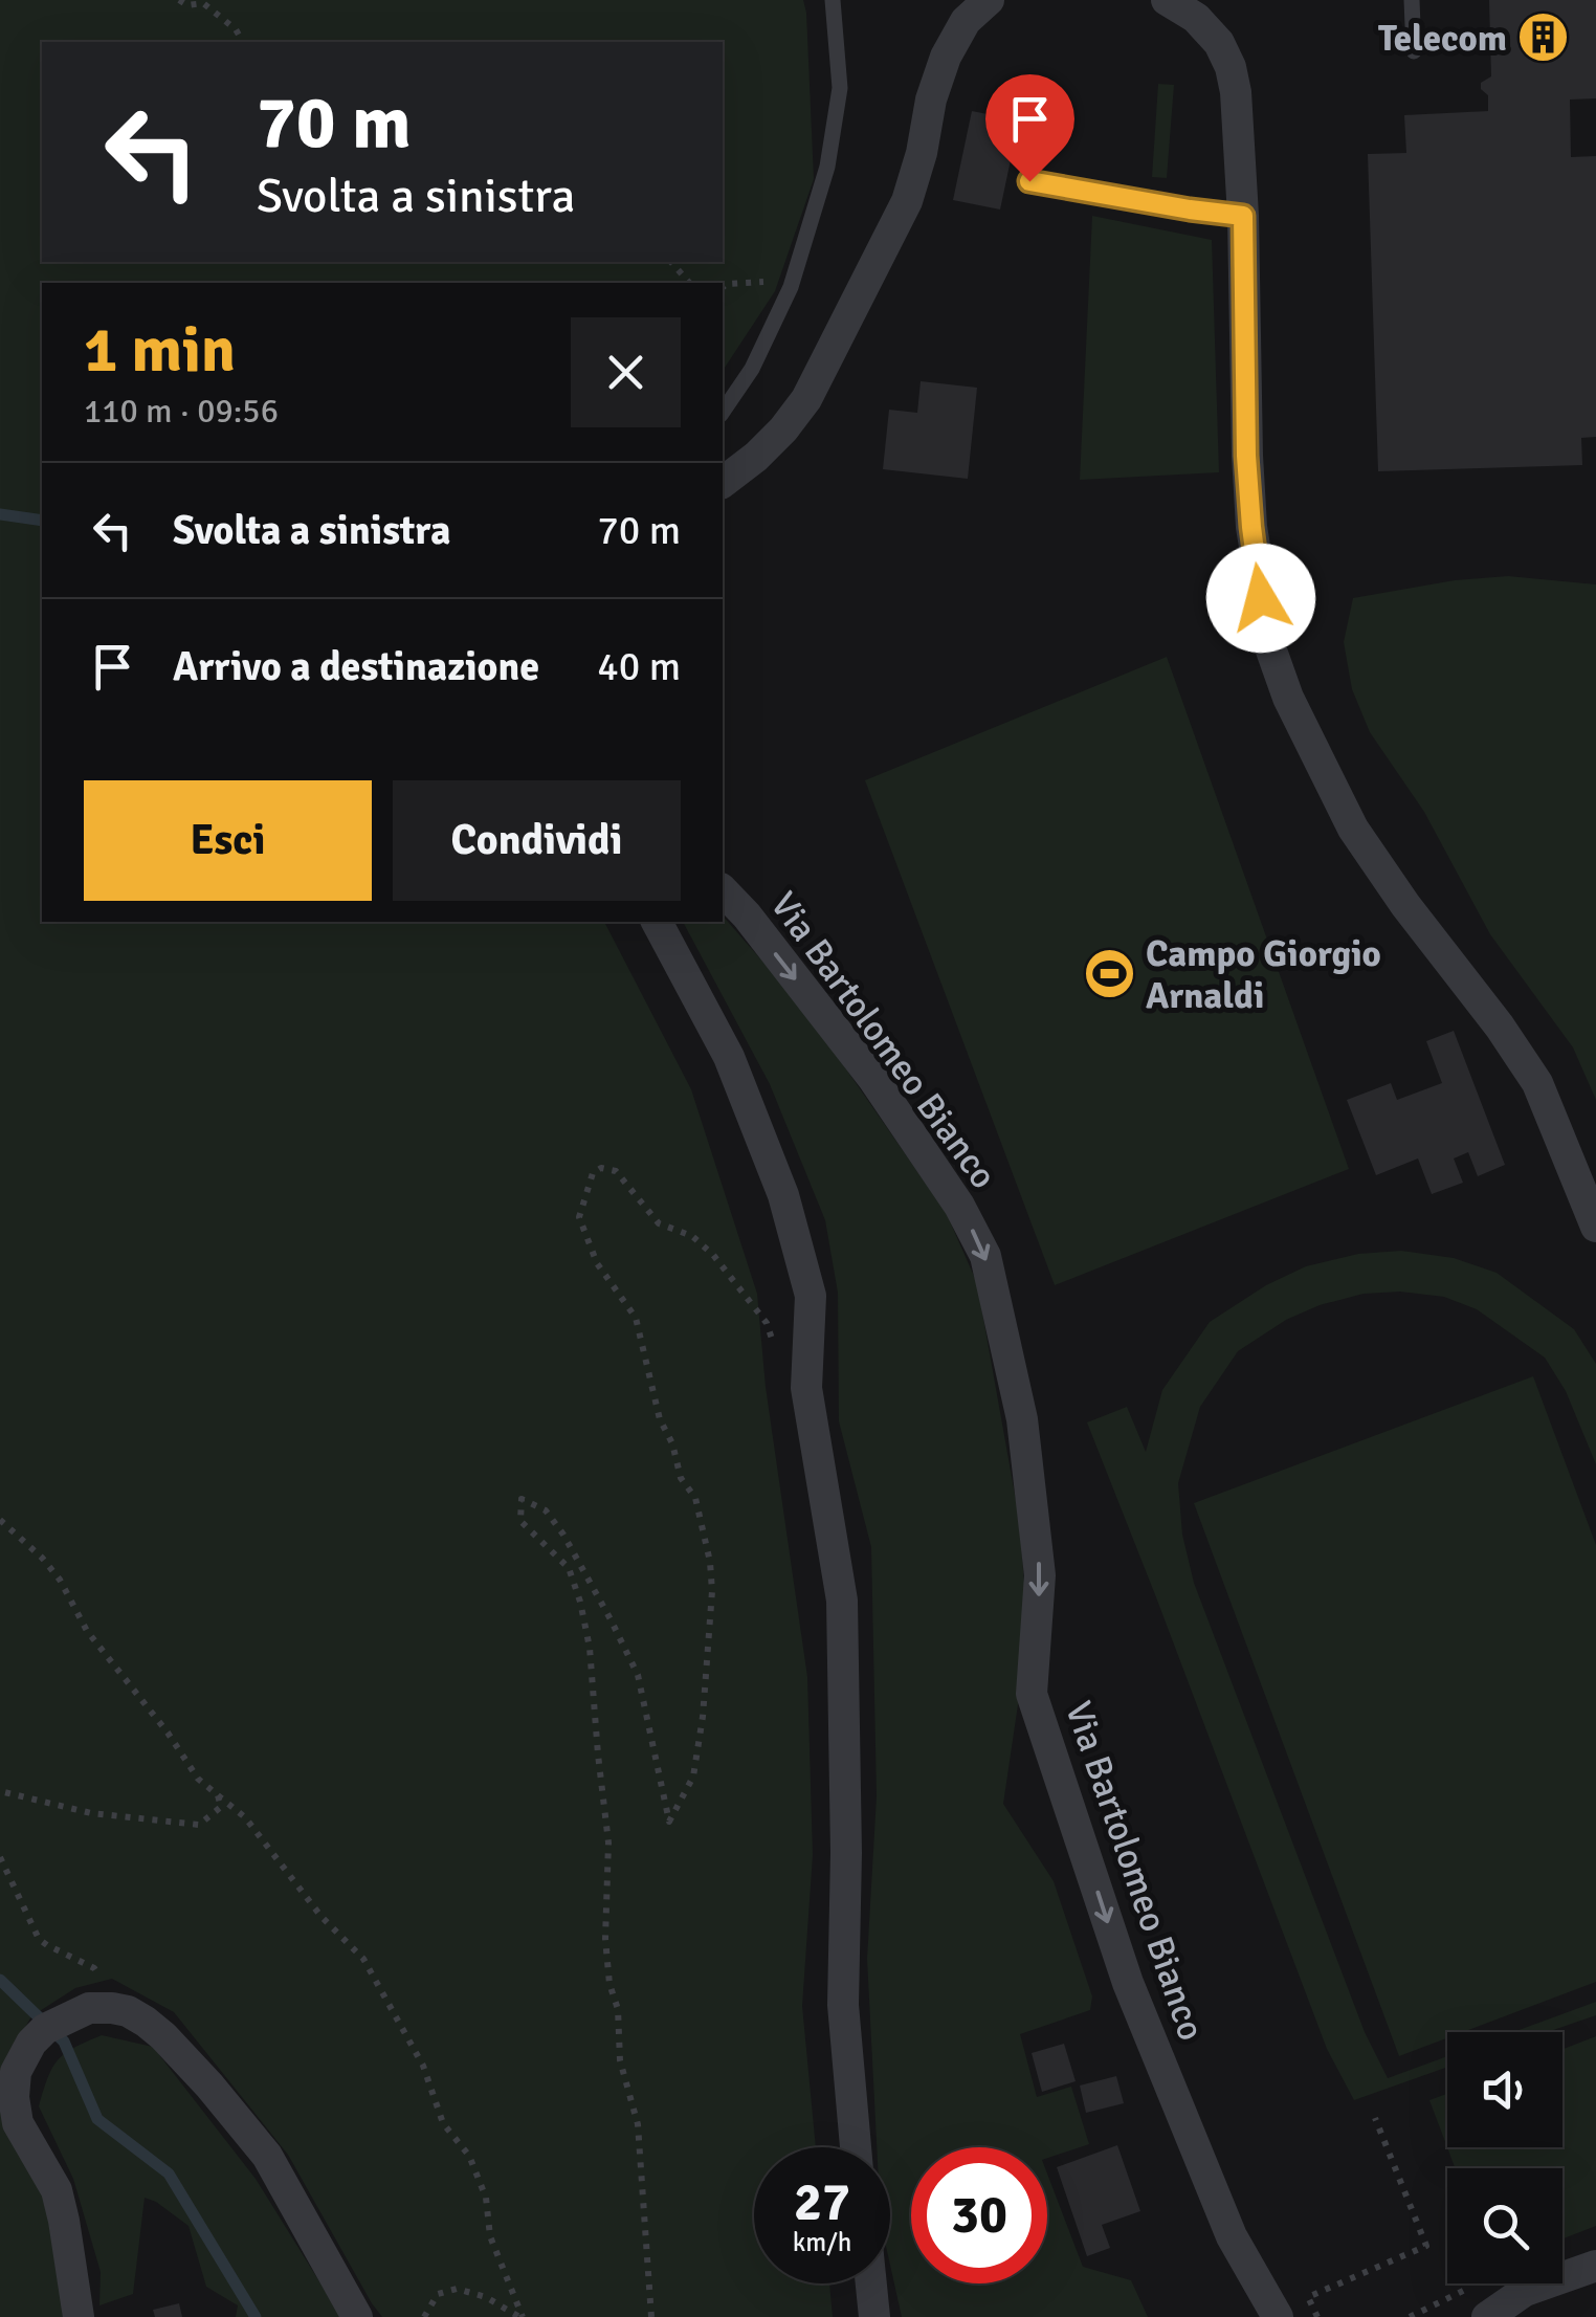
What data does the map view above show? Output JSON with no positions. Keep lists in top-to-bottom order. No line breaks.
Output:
{"streets":{"street":["Via Bartolomeo Bianco"]},"places":{"building":["Telecom"],"sports":["Campo Giorgio Arnaldi"]},"page":{"turn":["70 m","Svolta a sinistra"],"heading":["1 min","110 m · 09:56"],"list":[{"name":"Svolta a sinistra","value":"70 m"},{"name":"Arrivo a destinazione","value":"40 m"}],"buttons":["Esci","Condividi"],"speed":"27 km/h","limit":"30"}}
